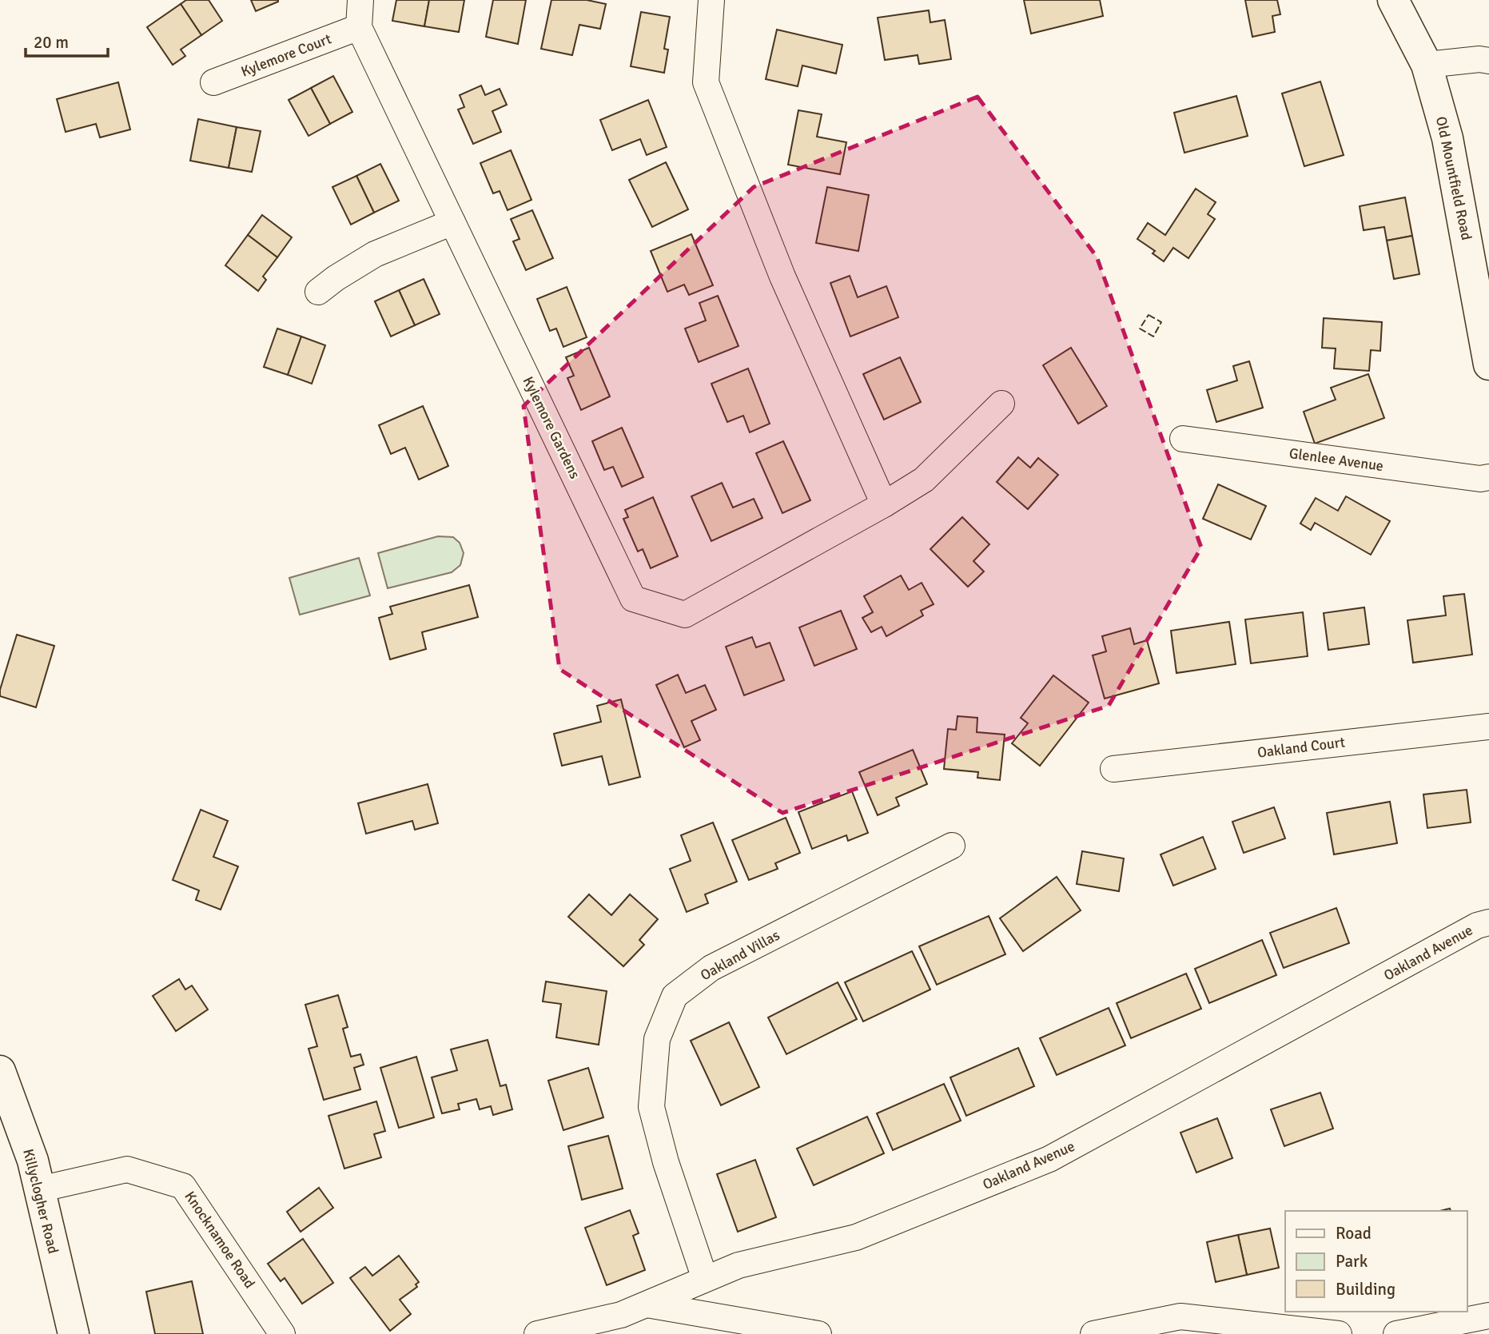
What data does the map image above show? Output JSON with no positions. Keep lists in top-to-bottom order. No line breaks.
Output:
{"streets":{"main road":["Old Mountfield Road","Killyclogher Road"],"street":["Kylemore Court","Kylemore Gardens","Glenlee Avenue","Oakland Court","Oakland Avenue","Oakland Villas","Knocknamoe Road"]},"crossings":[["Kylemore Court","Kylemore Gardens"],["Oakland Avenue","Oakland Villas"],["Killyclogher Road","Knocknamoe Road"]],"legend":["Road","Park","Building"],"scale_bar":"20 m"}
